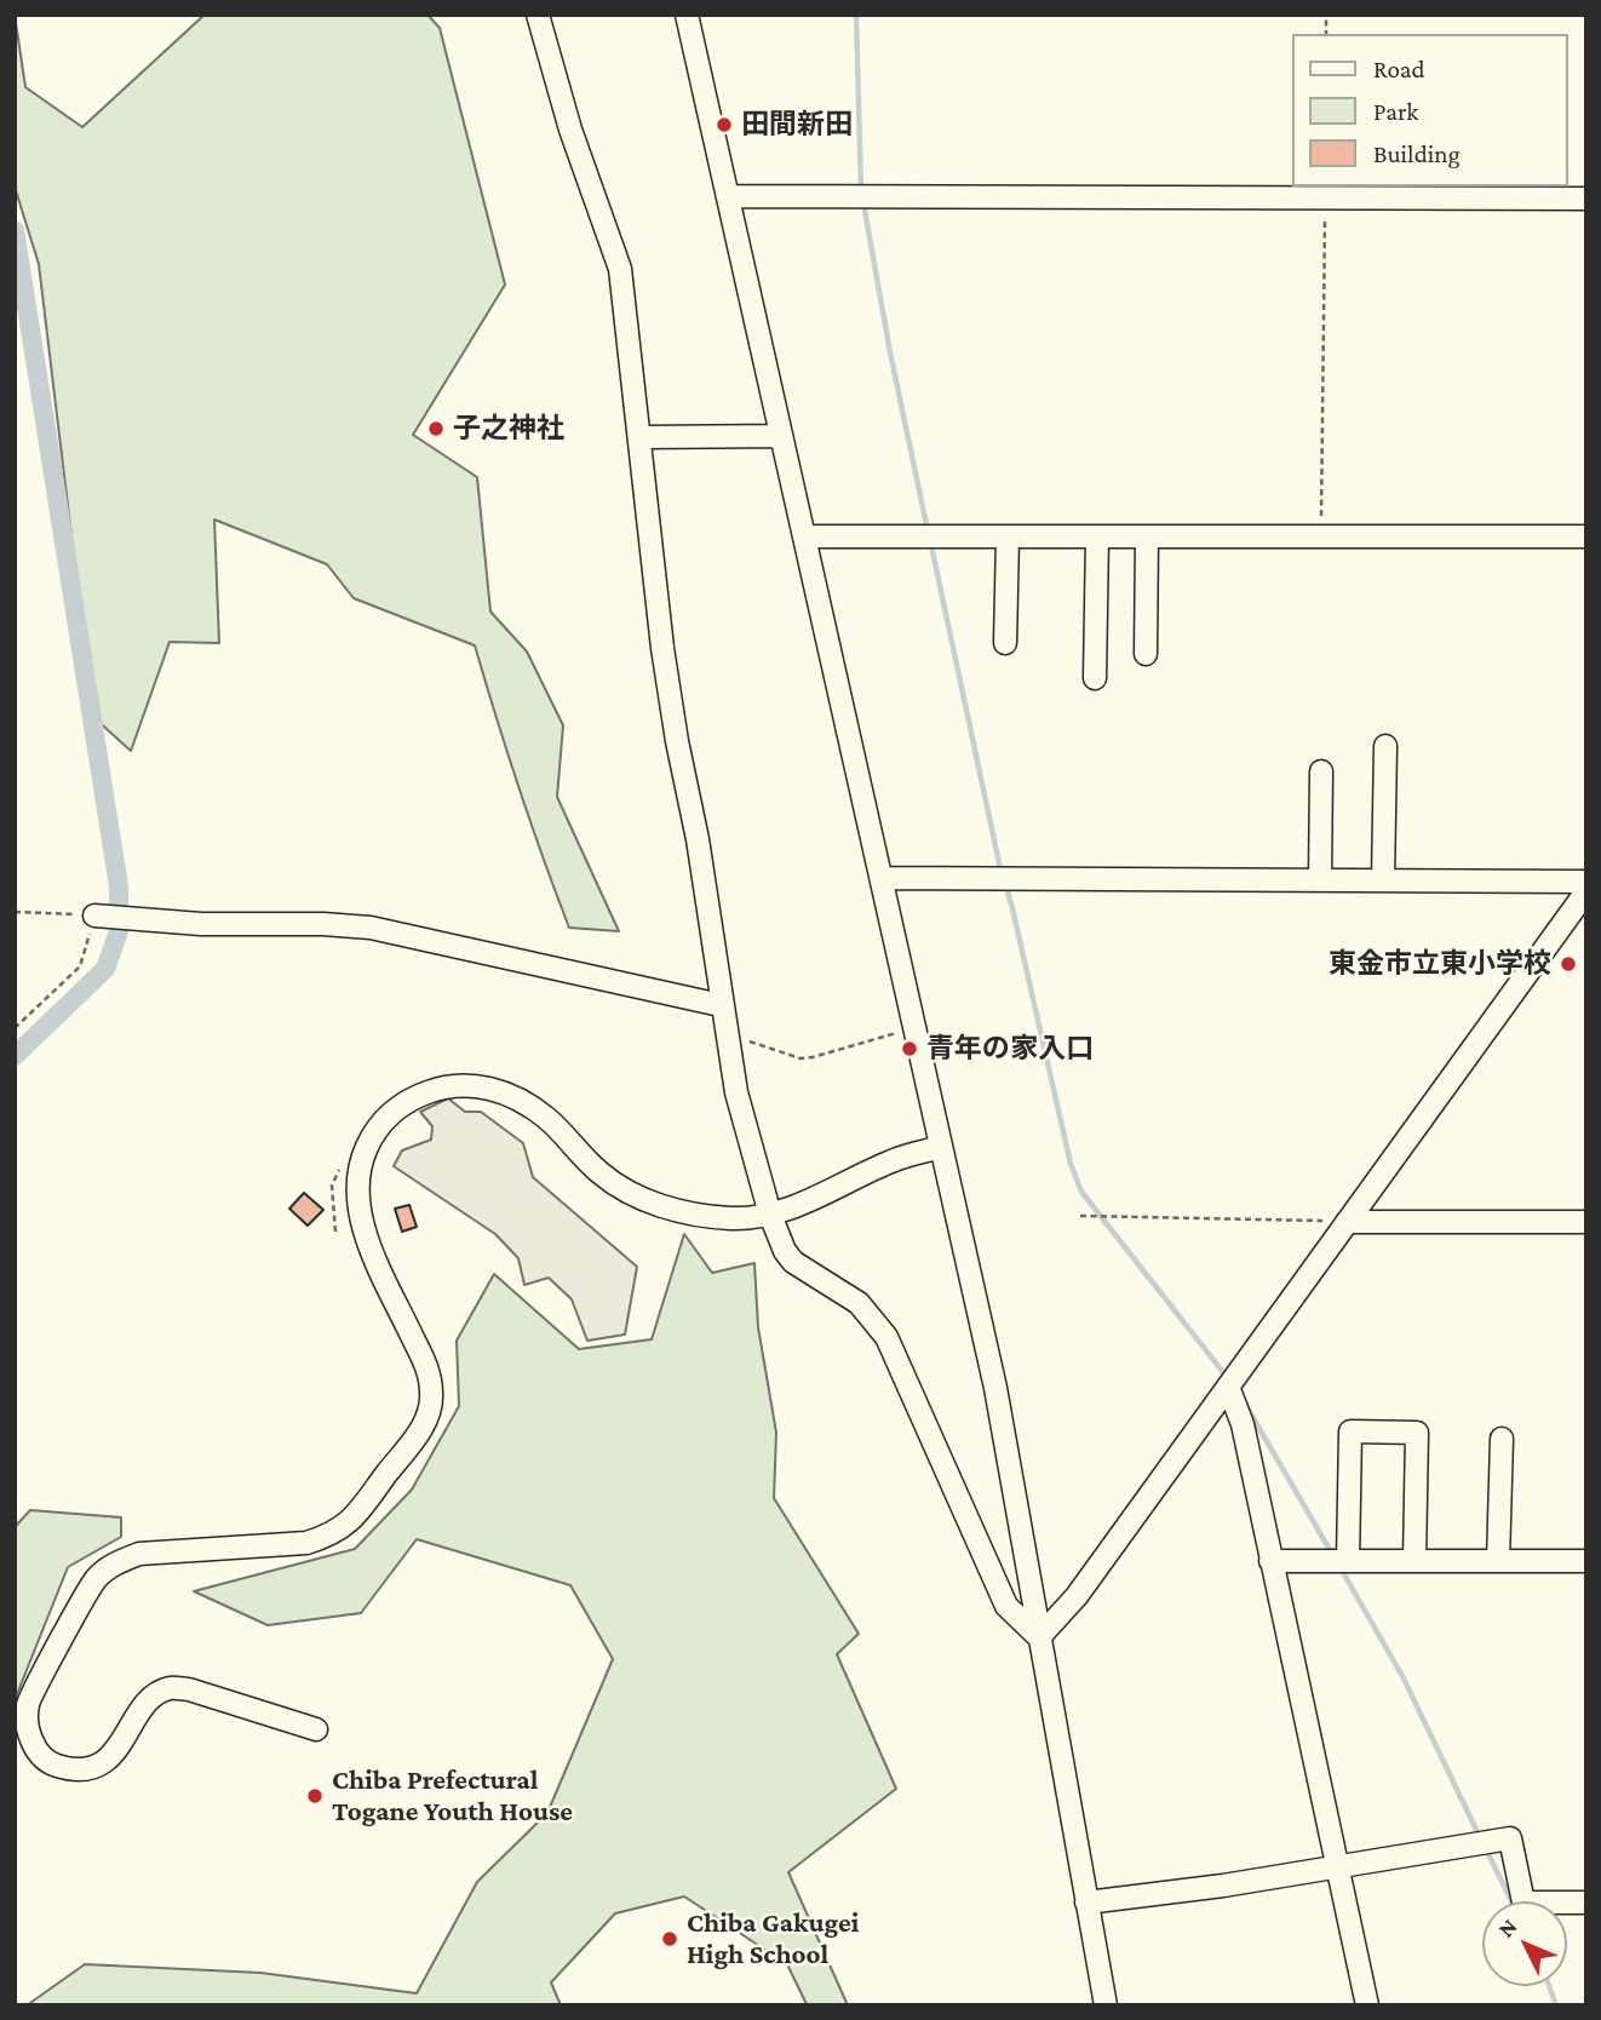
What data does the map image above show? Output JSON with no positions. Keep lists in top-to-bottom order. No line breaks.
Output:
{"places":["田間新田","子之神社","東金市立東小学校","青年の家入口","Chiba Prefectural Togane Youth House","Chiba Gakugei High School"],"legend":["Road","Park","Building"],"north":"top left"}
